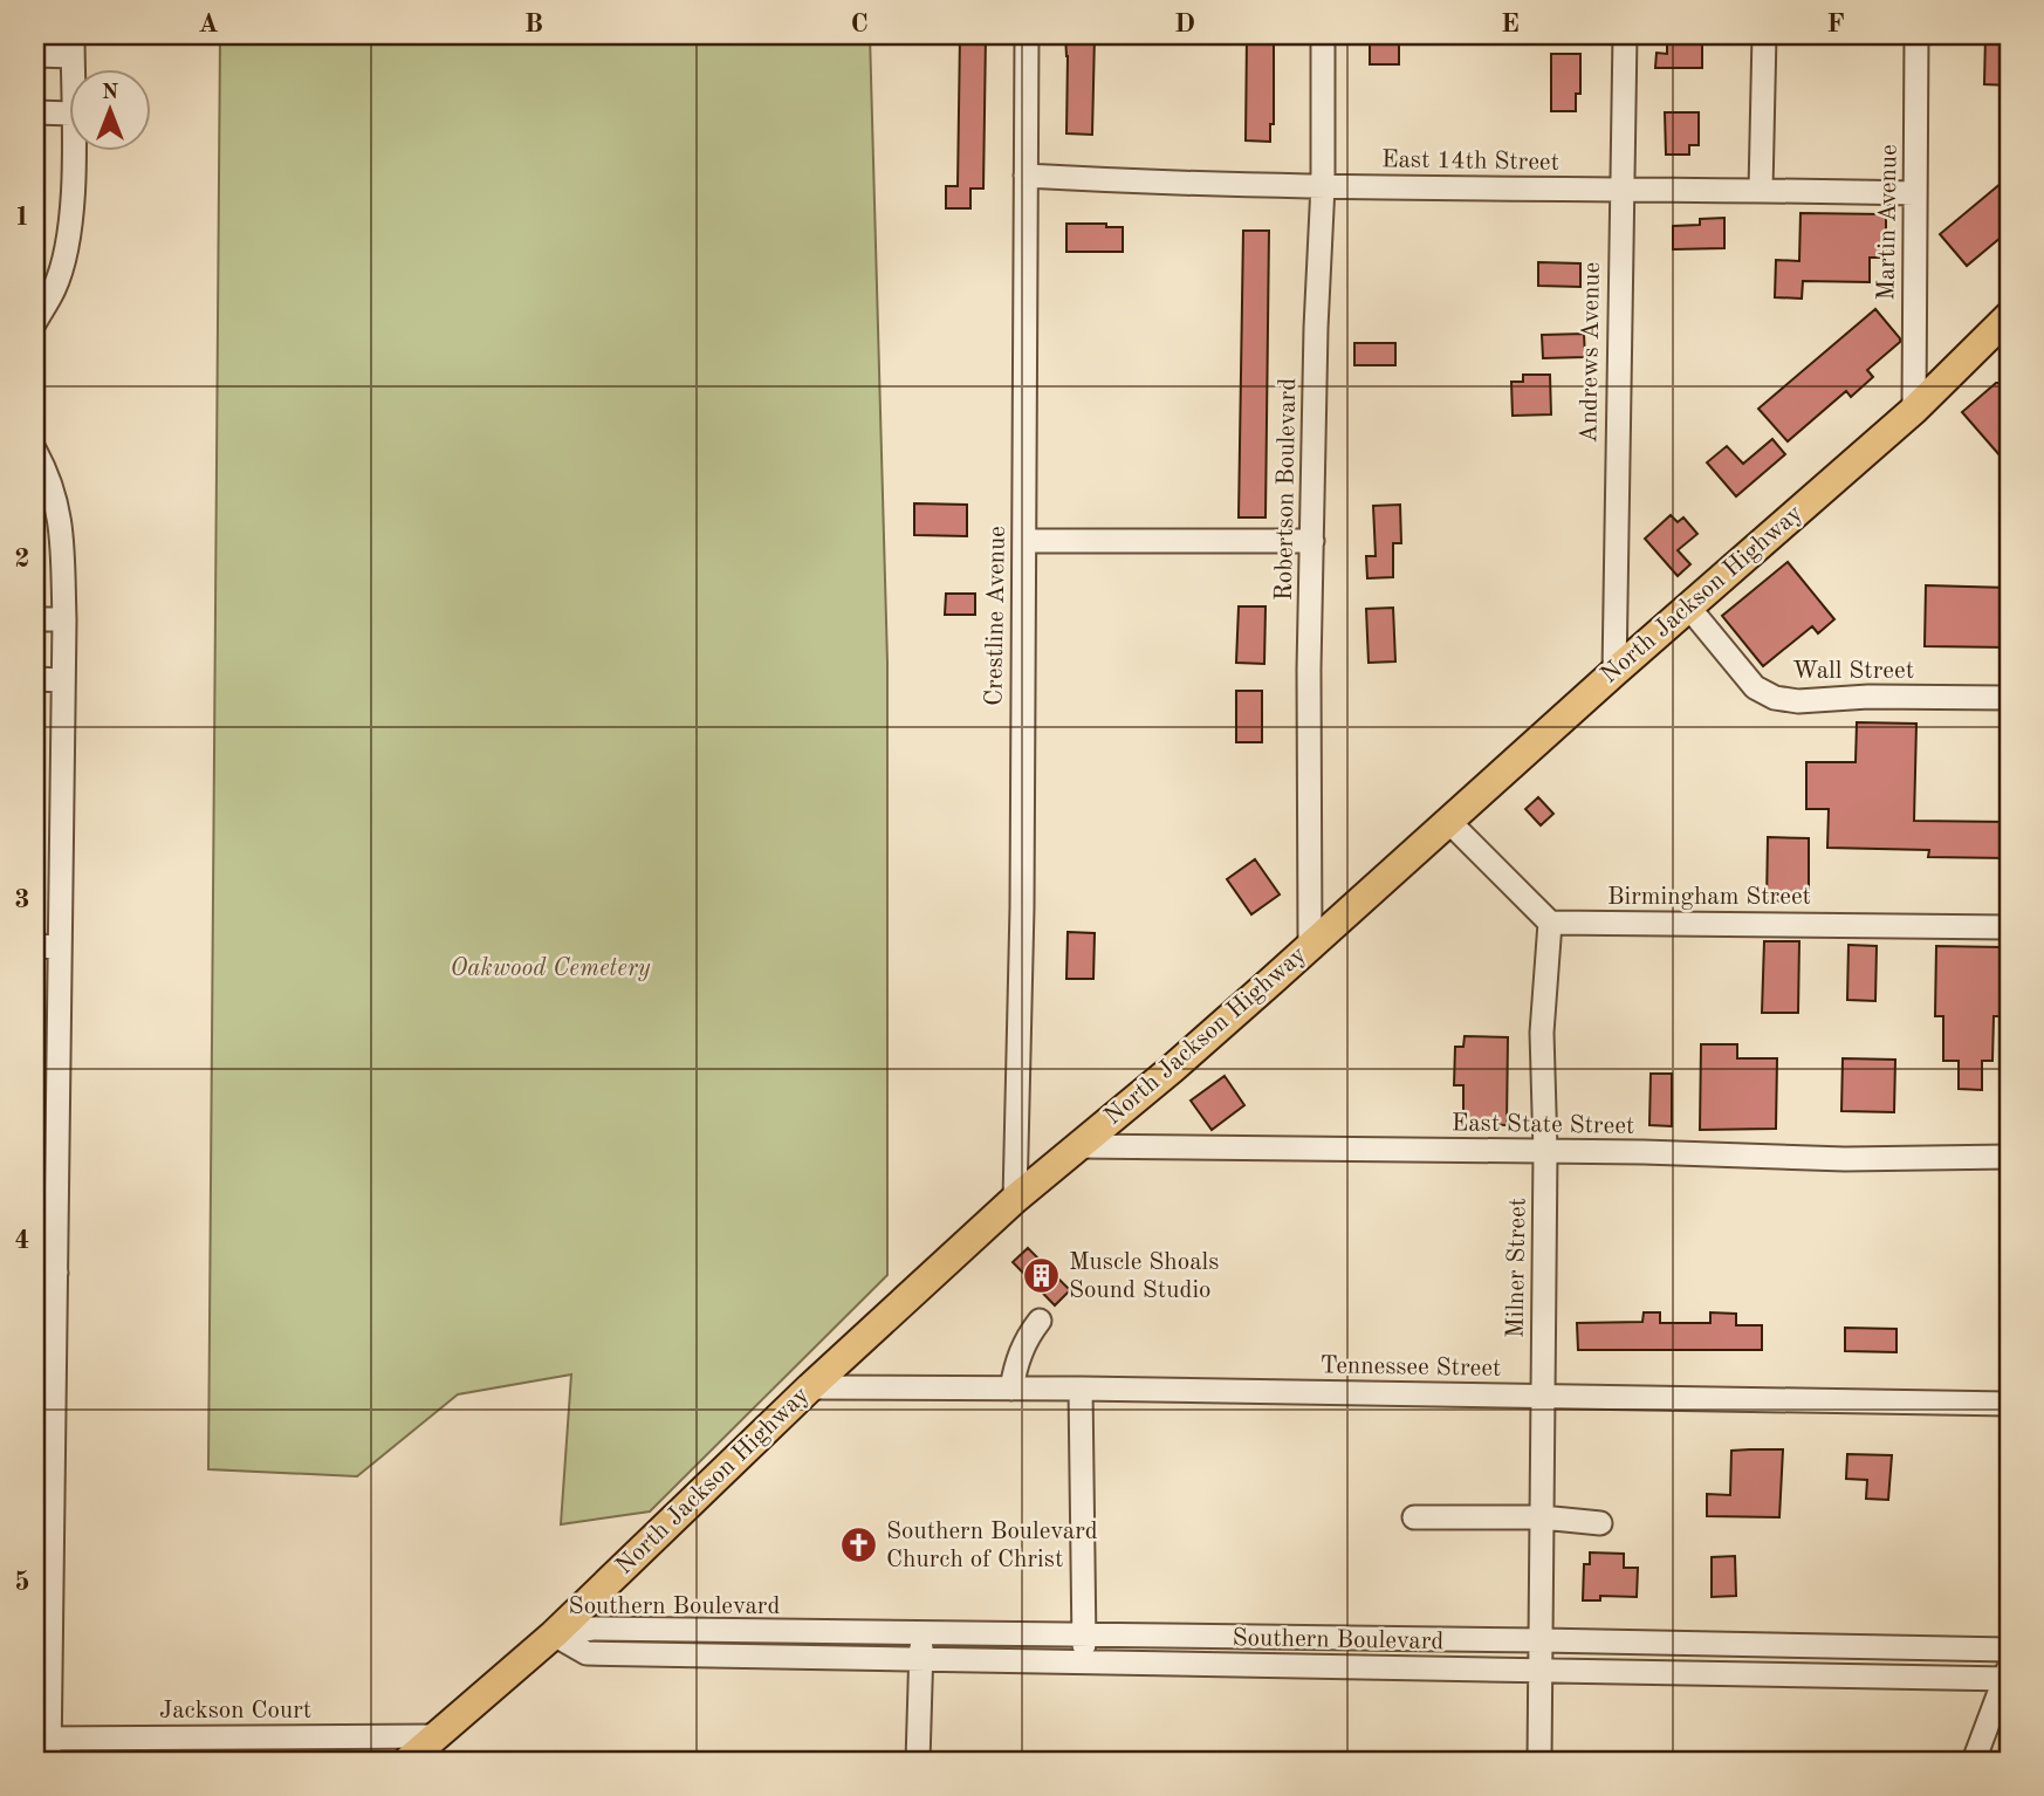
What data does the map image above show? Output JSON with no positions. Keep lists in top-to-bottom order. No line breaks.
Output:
{"streets":{"main road":["North Jackson Highway"],"street":["East 14th Street","Martin Avenue","Andrews Avenue","Robertson Boulevard","Crestline Avenue","Wall Street","Birmingham Street","East State Street","Milner Street","Tennessee Street","Southern Boulevard","Jackson Court"]},"crossings":[["East 14th Street","Martin Avenue"],["East 14th Street","Andrews Avenue"],["East 14th Street","Robertson Boulevard"],["East 14th Street","Crestline Avenue"],["Martin Avenue","North Jackson Highway"],["Andrews Avenue","North Jackson Highway"],["Robertson Boulevard","North Jackson Highway"],["North Jackson Highway","Crestline Avenue"],["North Jackson Highway","Wall Street"],["North Jackson Highway","East State Street"],["North Jackson Highway","Tennessee Street"],["North Jackson Highway","Southern Boulevard"],["North Jackson Highway","Jackson Court"],["Birmingham Street","Milner Street"],["East State Street","Milner Street"],["Milner Street","Tennessee Street"],["Milner Street","Southern Boulevard"]],"parks":["Oakwood Cemetery"],"places":{"building":["Muscle Shoals Sound Studio"],"church":["Southern Boulevard Church of Christ"]},"north":"top","grid":{"columns":["A","B","C","D","E","F"],"rows":["1","2","3","4","5"]}}
